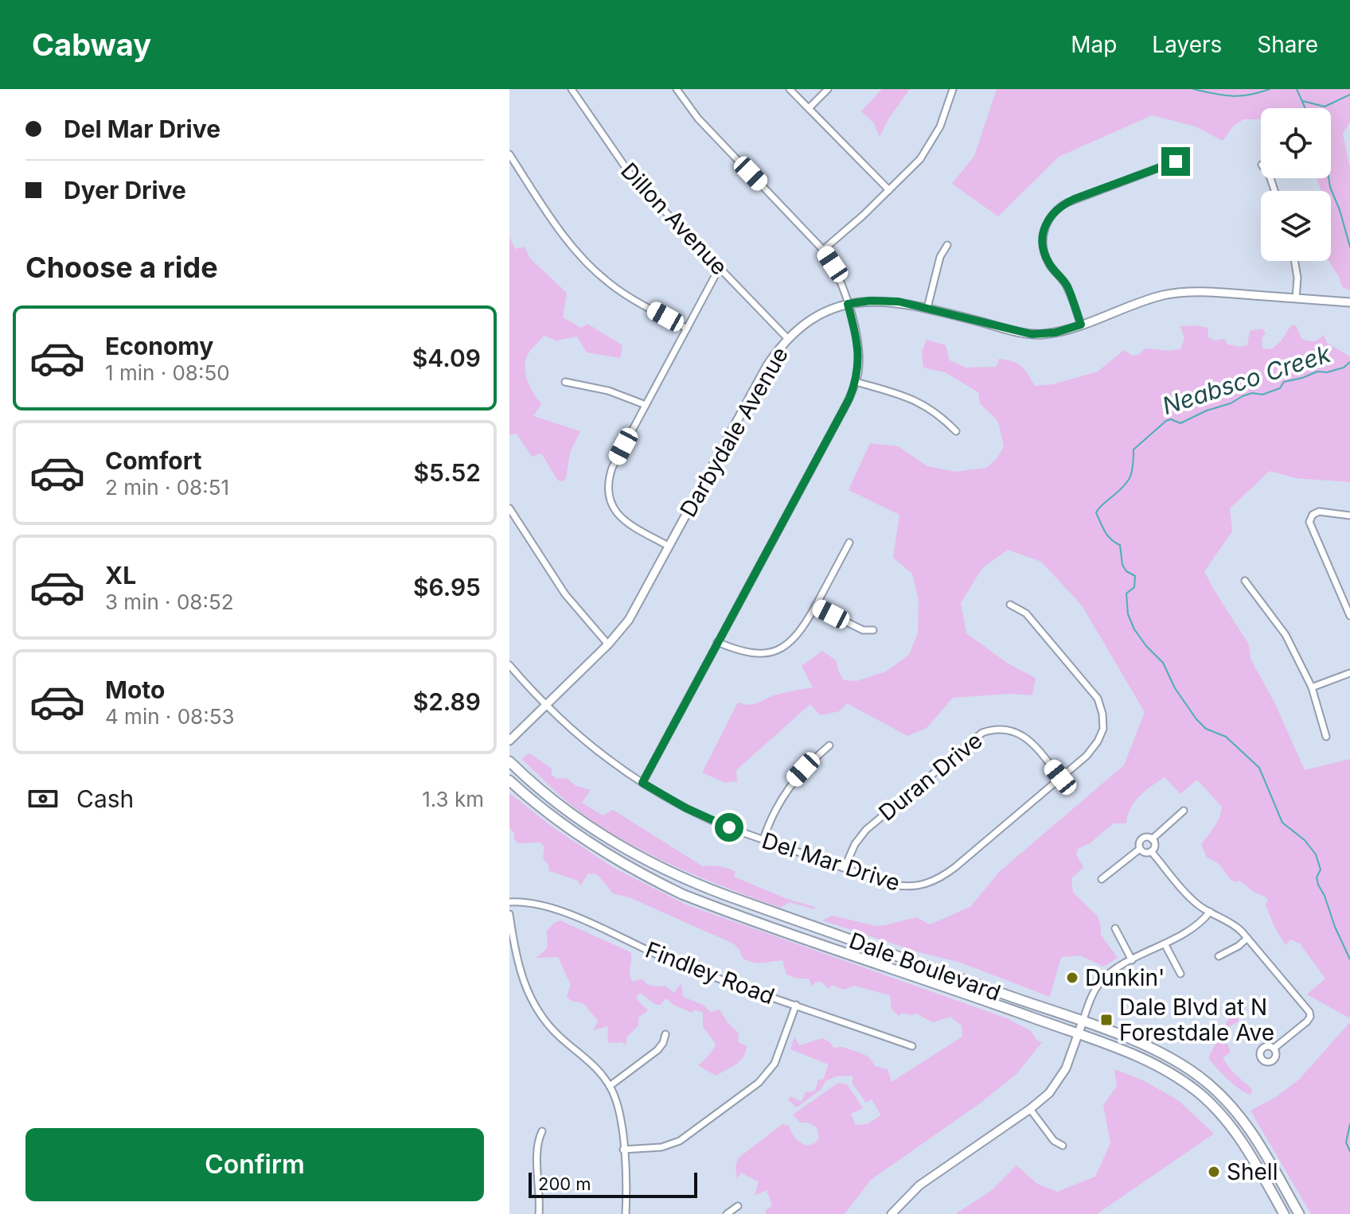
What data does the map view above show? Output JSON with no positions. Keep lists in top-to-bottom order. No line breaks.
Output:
{"streets":{"main road":["Dale Boulevard"],"street":["Dillon Avenue","Darbydale Avenue","Duran Drive","Del Mar Drive","Findley Road"]},"crossings":[["Dillon Avenue","Darbydale Avenue"],["Darbydale Avenue","Del Mar Drive"],["Duran Drive","Del Mar Drive"]],"water":["Neabsco Creek"],"places":{"other":["Dunkin'","Shell"],"transit":["Dale Blvd at N Forestdale Ave"]},"scale_bar":"200 m","page":{"header":"Cabway","nav":["Map","Layers","Share"],"banner":["Del Mar Drive","Dyer Drive"],"heading":"Choose a ride","list":[{"name":"Economy","note":"1 min · 08:50","value":"$4.09"},{"name":"Comfort","note":"2 min · 08:51","value":"$5.52"},{"name":"XL","note":"3 min · 08:52","value":"$6.95"},{"name":"Moto","note":"4 min · 08:53","value":"$2.89"}],"pay":["Cash","1.3 km"],"buttons":"Confirm","scale":"200 m"}}
